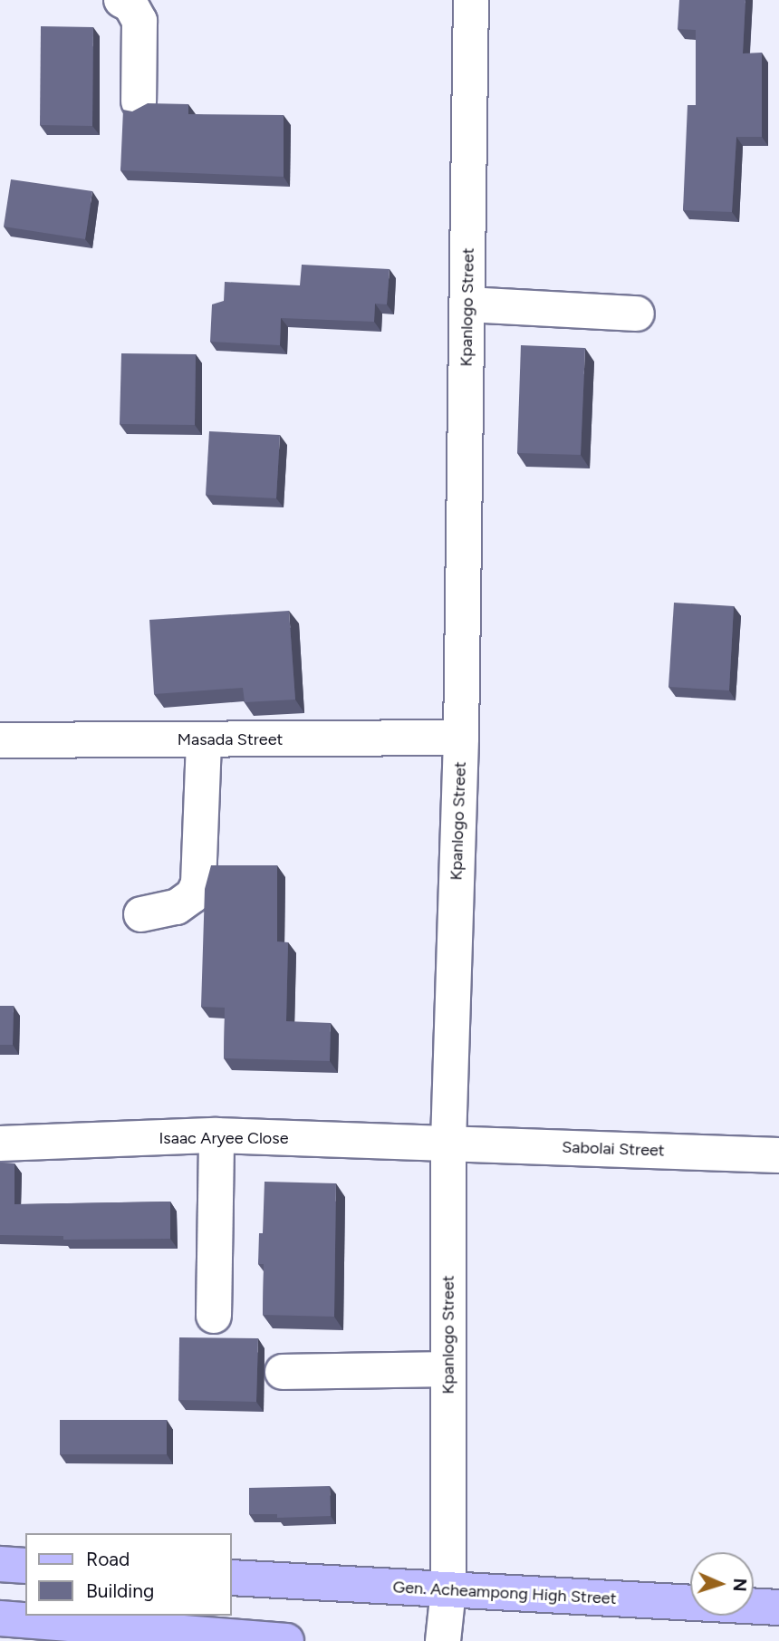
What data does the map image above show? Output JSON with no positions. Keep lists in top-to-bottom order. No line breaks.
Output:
{"streets":{"main road":["Gen. Acheampong High Street"],"street":["Kpanlogo Street","Masada Street","Isaac Aryee Close","Sabolai Street"]},"crossings":[["Kpanlogo Street","Masada Street"],["Kpanlogo Street","Isaac Aryee Close"],["Kpanlogo Street","Sabolai Street"],["Kpanlogo Street","Gen. Acheampong High Street"],["Isaac Aryee Close","Sabolai Street"]],"legend":["Road","Building"],"north":"right"}
